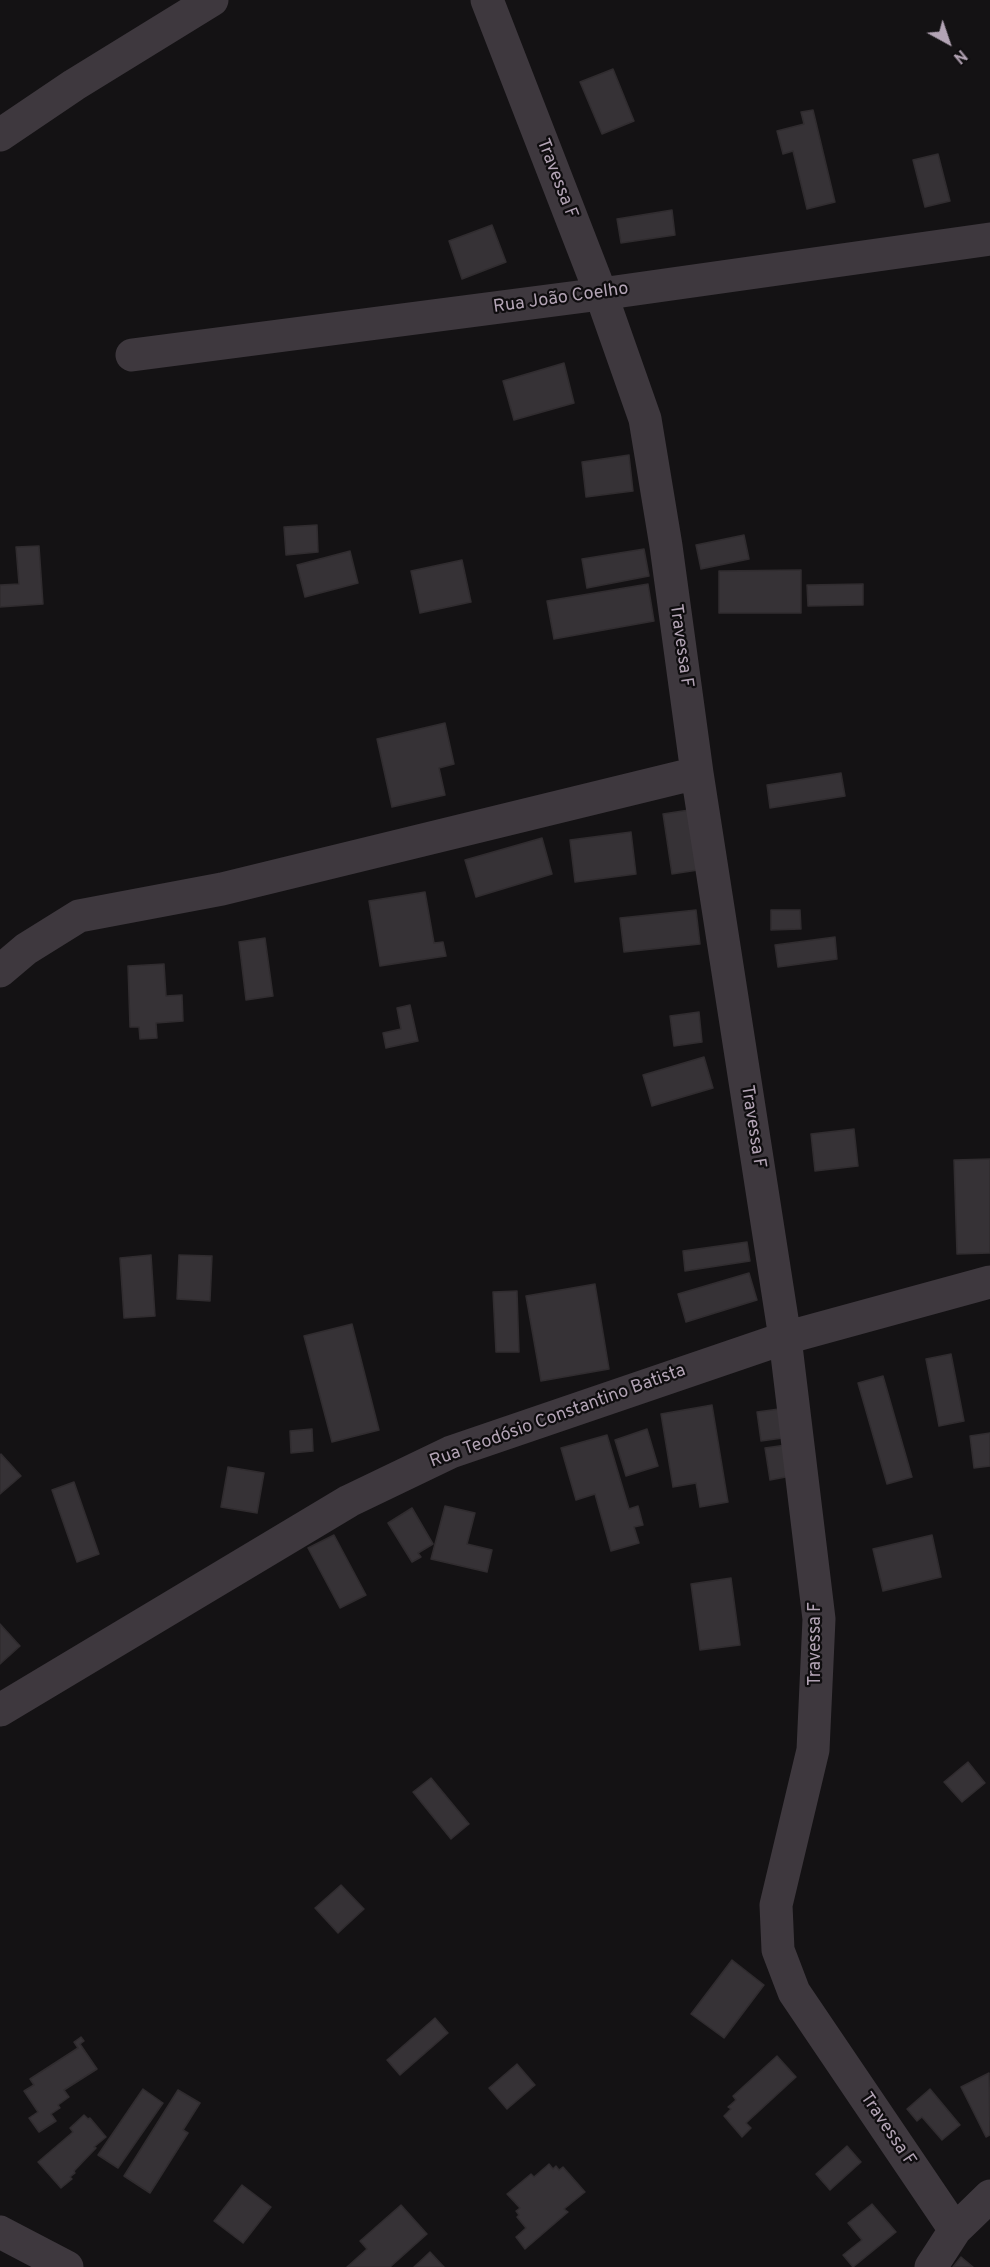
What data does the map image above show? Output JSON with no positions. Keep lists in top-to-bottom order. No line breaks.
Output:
{"streets":{"street":["Travessa F","Rua João Coelho","Rua Teodósio Constantino Batista"]},"crossings":[["Travessa F","Rua João Coelho"],["Travessa F","Rua Teodósio Constantino Batista"]],"north":"bottom right"}
